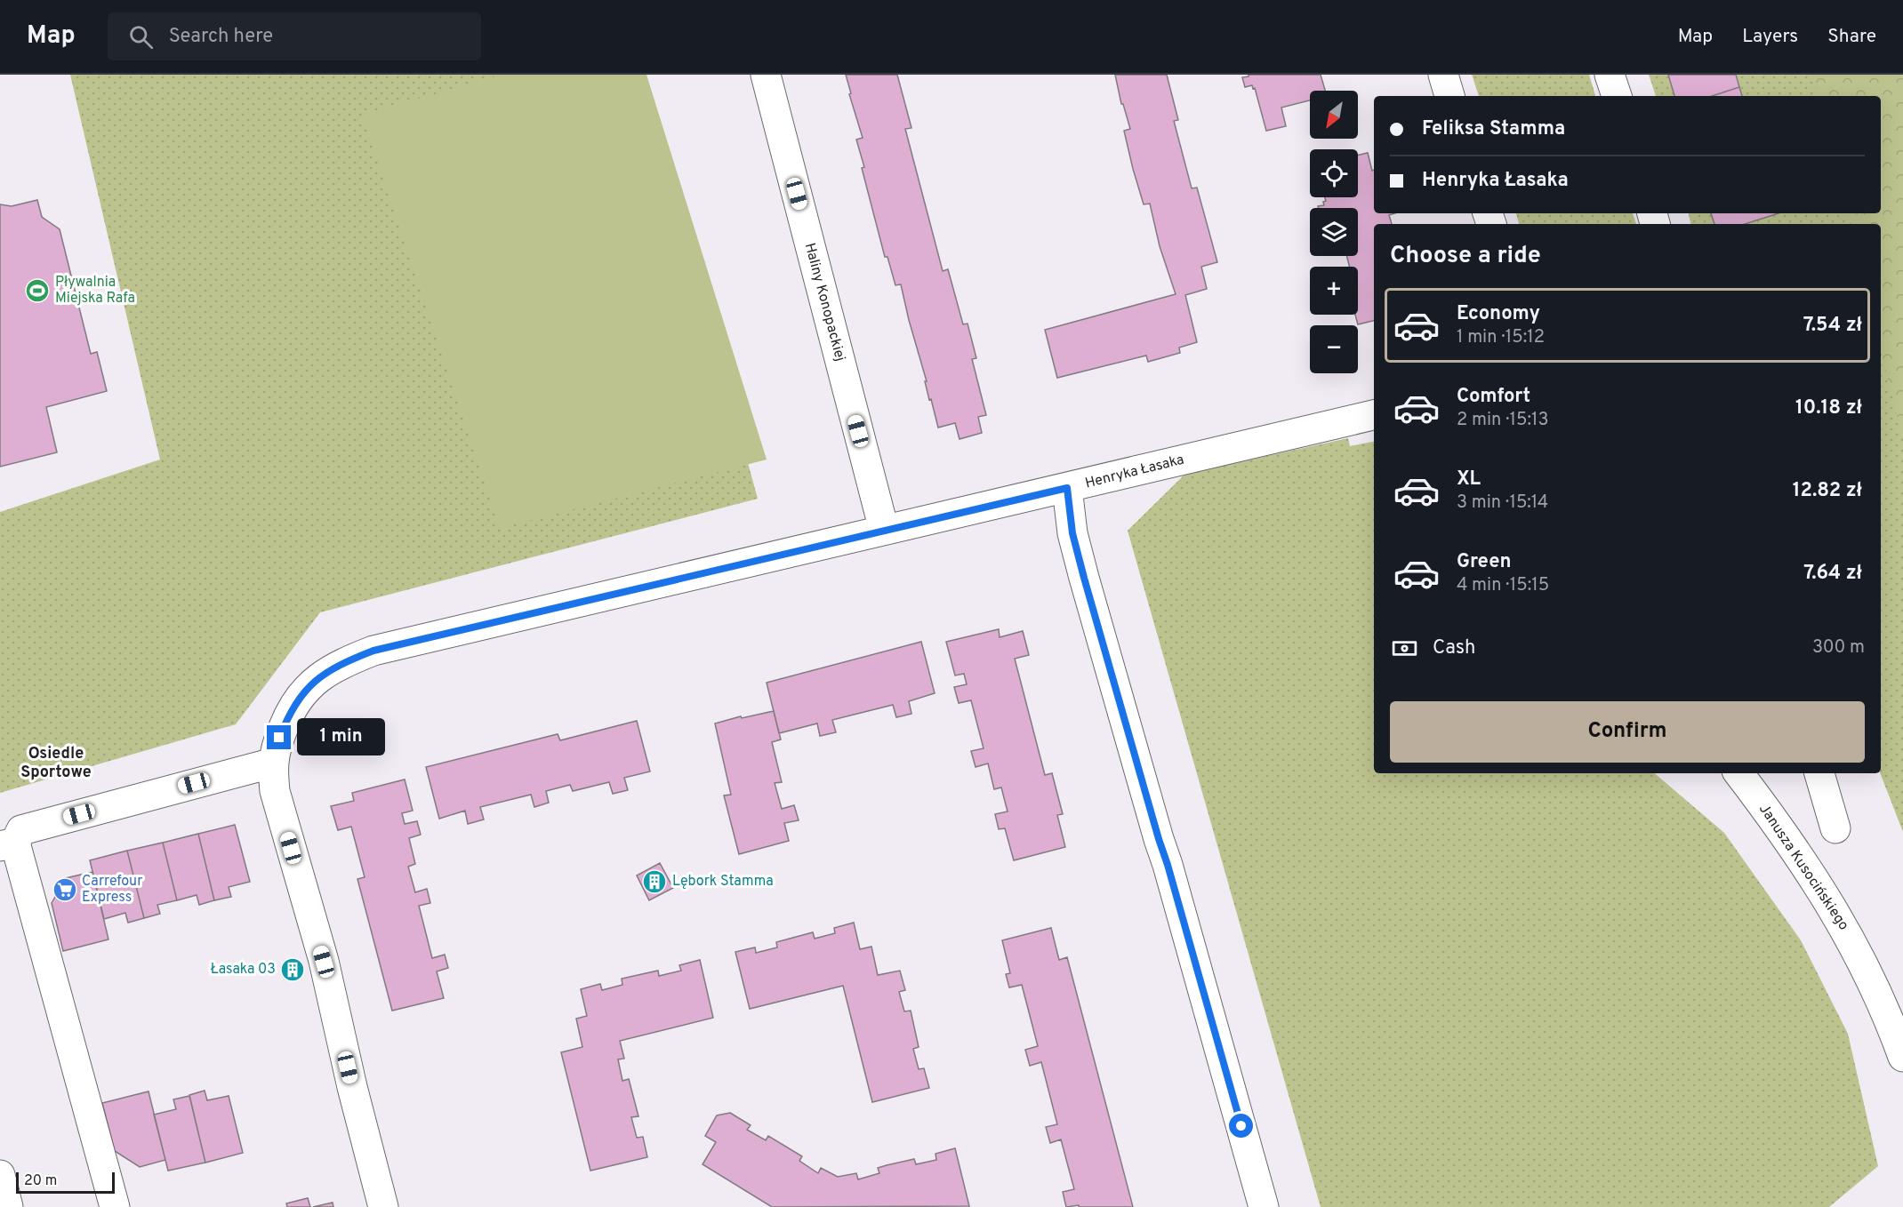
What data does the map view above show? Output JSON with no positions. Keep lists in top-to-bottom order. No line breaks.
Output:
{"streets":{"street":["Haliny Konopackiej","Henryka Łasaka","Janusza Kusocińskiego"]},"crossings":[["Haliny Konopackiej","Henryka Łasaka"]],"districts":["Osiedle Sportowe"],"places":{"sports":["Pływalnia Miejska Rafa"],"building":["Lębork Stamma","Łasaka 03"],"supermarket":["Carrefour Express"]},"scale_bar":"20 m","north":"bottom left","page":{"header":"Map","search":"Search here","nav":["Map","Layers","Share"],"map_buttons":["+","−"],"banner":["Feliksa Stamma","Henryka Łasaka"],"heading":"Choose a ride","list":[{"name":"Economy","note":"1 min · 15:12","value":"7.54 zł"},{"name":"Comfort","note":"2 min · 15:13","value":"10.18 zł"},{"name":"XL","note":"3 min · 15:14","value":"12.82 zł"},{"name":"Green","note":"4 min · 15:15","value":"7.64 zł"}],"pay":["Cash","300 m"],"buttons":"Confirm","bubble":"1 min","scale":"20 m"}}
